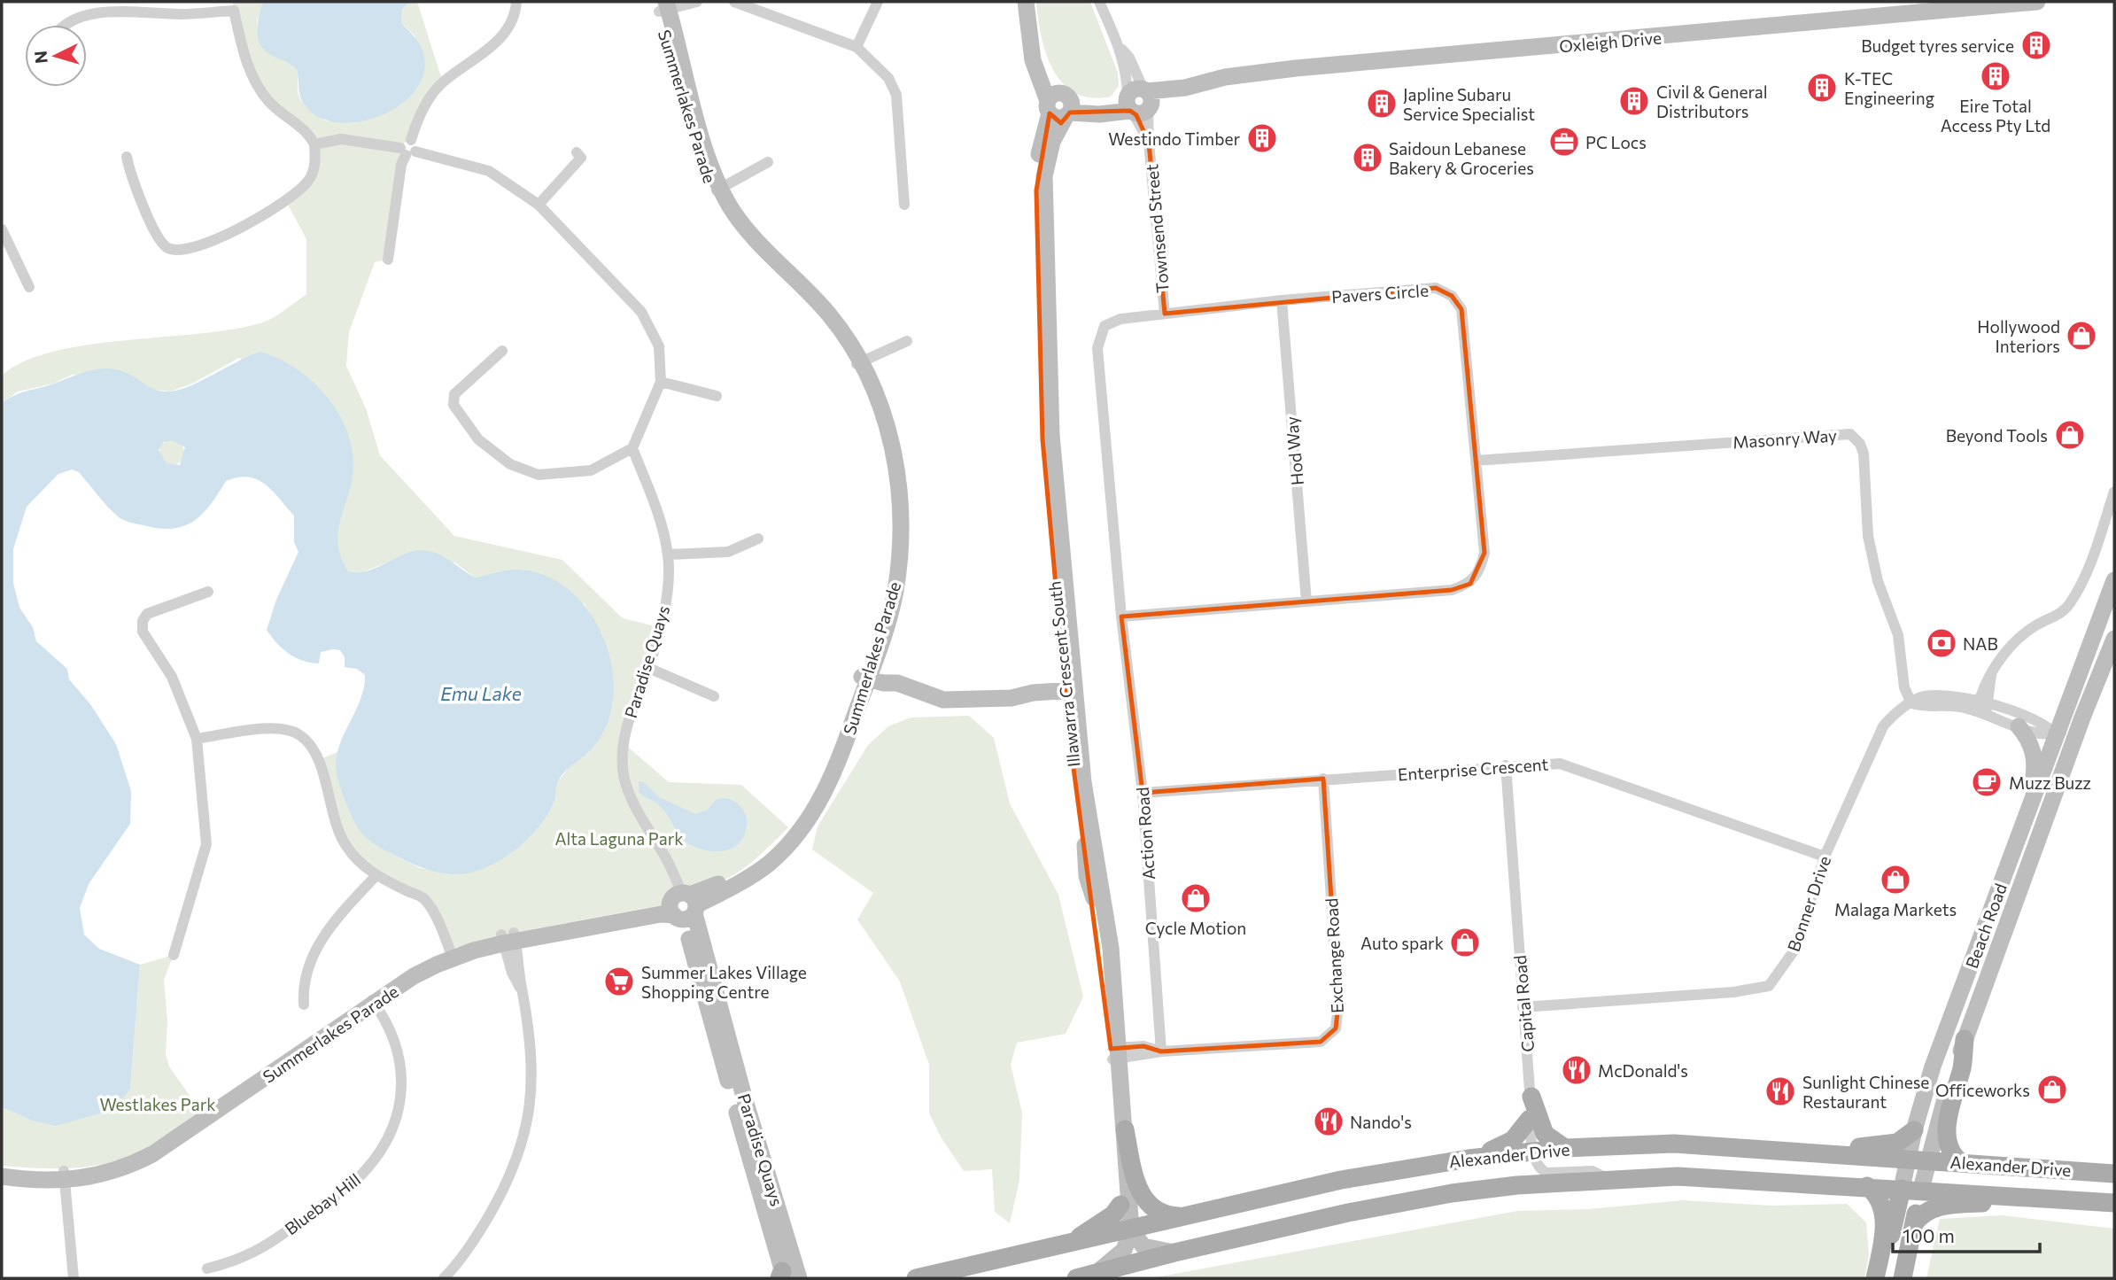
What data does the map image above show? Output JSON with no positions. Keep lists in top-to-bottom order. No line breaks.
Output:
{"streets":{"main road":["Beach Road","Alexander Drive"],"street":["Oxleigh Drive","Summerlakes Parade","Townsend Street","Pavers Circle","Masonry Way","Hod Way","Paradise Quays","Illawarra Crescent South","Enterprise Crescent","Action Road","Bonner Drive","Exchange Road","Capital Road","Bluebay Hill"]},"crossings":[["Oxleigh Drive","Townsend Street"],["Oxleigh Drive","Illawarra Crescent South"],["Summerlakes Parade","Paradise Quays"],["Summerlakes Parade","Bluebay Hill"],["Townsend Street","Pavers Circle"],["Pavers Circle","Masonry Way"],["Pavers Circle","Hod Way"],["Pavers Circle","Action Road"],["Masonry Way","Bonner Drive"],["Illawarra Crescent South","Exchange Road"],["Illawarra Crescent South","Alexander Drive"],["Enterprise Crescent","Action Road"],["Enterprise Crescent","Bonner Drive"],["Enterprise Crescent","Exchange Road"],["Enterprise Crescent","Capital Road"],["Action Road","Exchange Road"],["Bonner Drive","Beach Road"],["Bonner Drive","Capital Road"],["Beach Road","Alexander Drive"],["Capital Road","Alexander Drive"]],"water":["Emu Lake"],"parks":["Alta Laguna Park","Westlakes Park"],"places":{"building":["Budget tyres service","Eire Total Access Pty Ltd","K-TEC Engineering","Civil & General Distributors","Japline Subaru Service Specialist","Westindo Timber","Saidoun Lebanese Bakery & Groceries"],"office":["PC Locs"],"shop":["Hollywood Interiors","Beyond Tools","Malaga Markets","Cycle Motion","Auto spark","Officeworks"],"bank":["NAB"],"cafe":["Muzz Buzz"],"supermarket":["Summer Lakes Village Shopping Centre"],"restaurant":["McDonald's","Sunlight Chinese Restaurant","Nando's"]},"scale_bar":"100 m","north":"left"}
